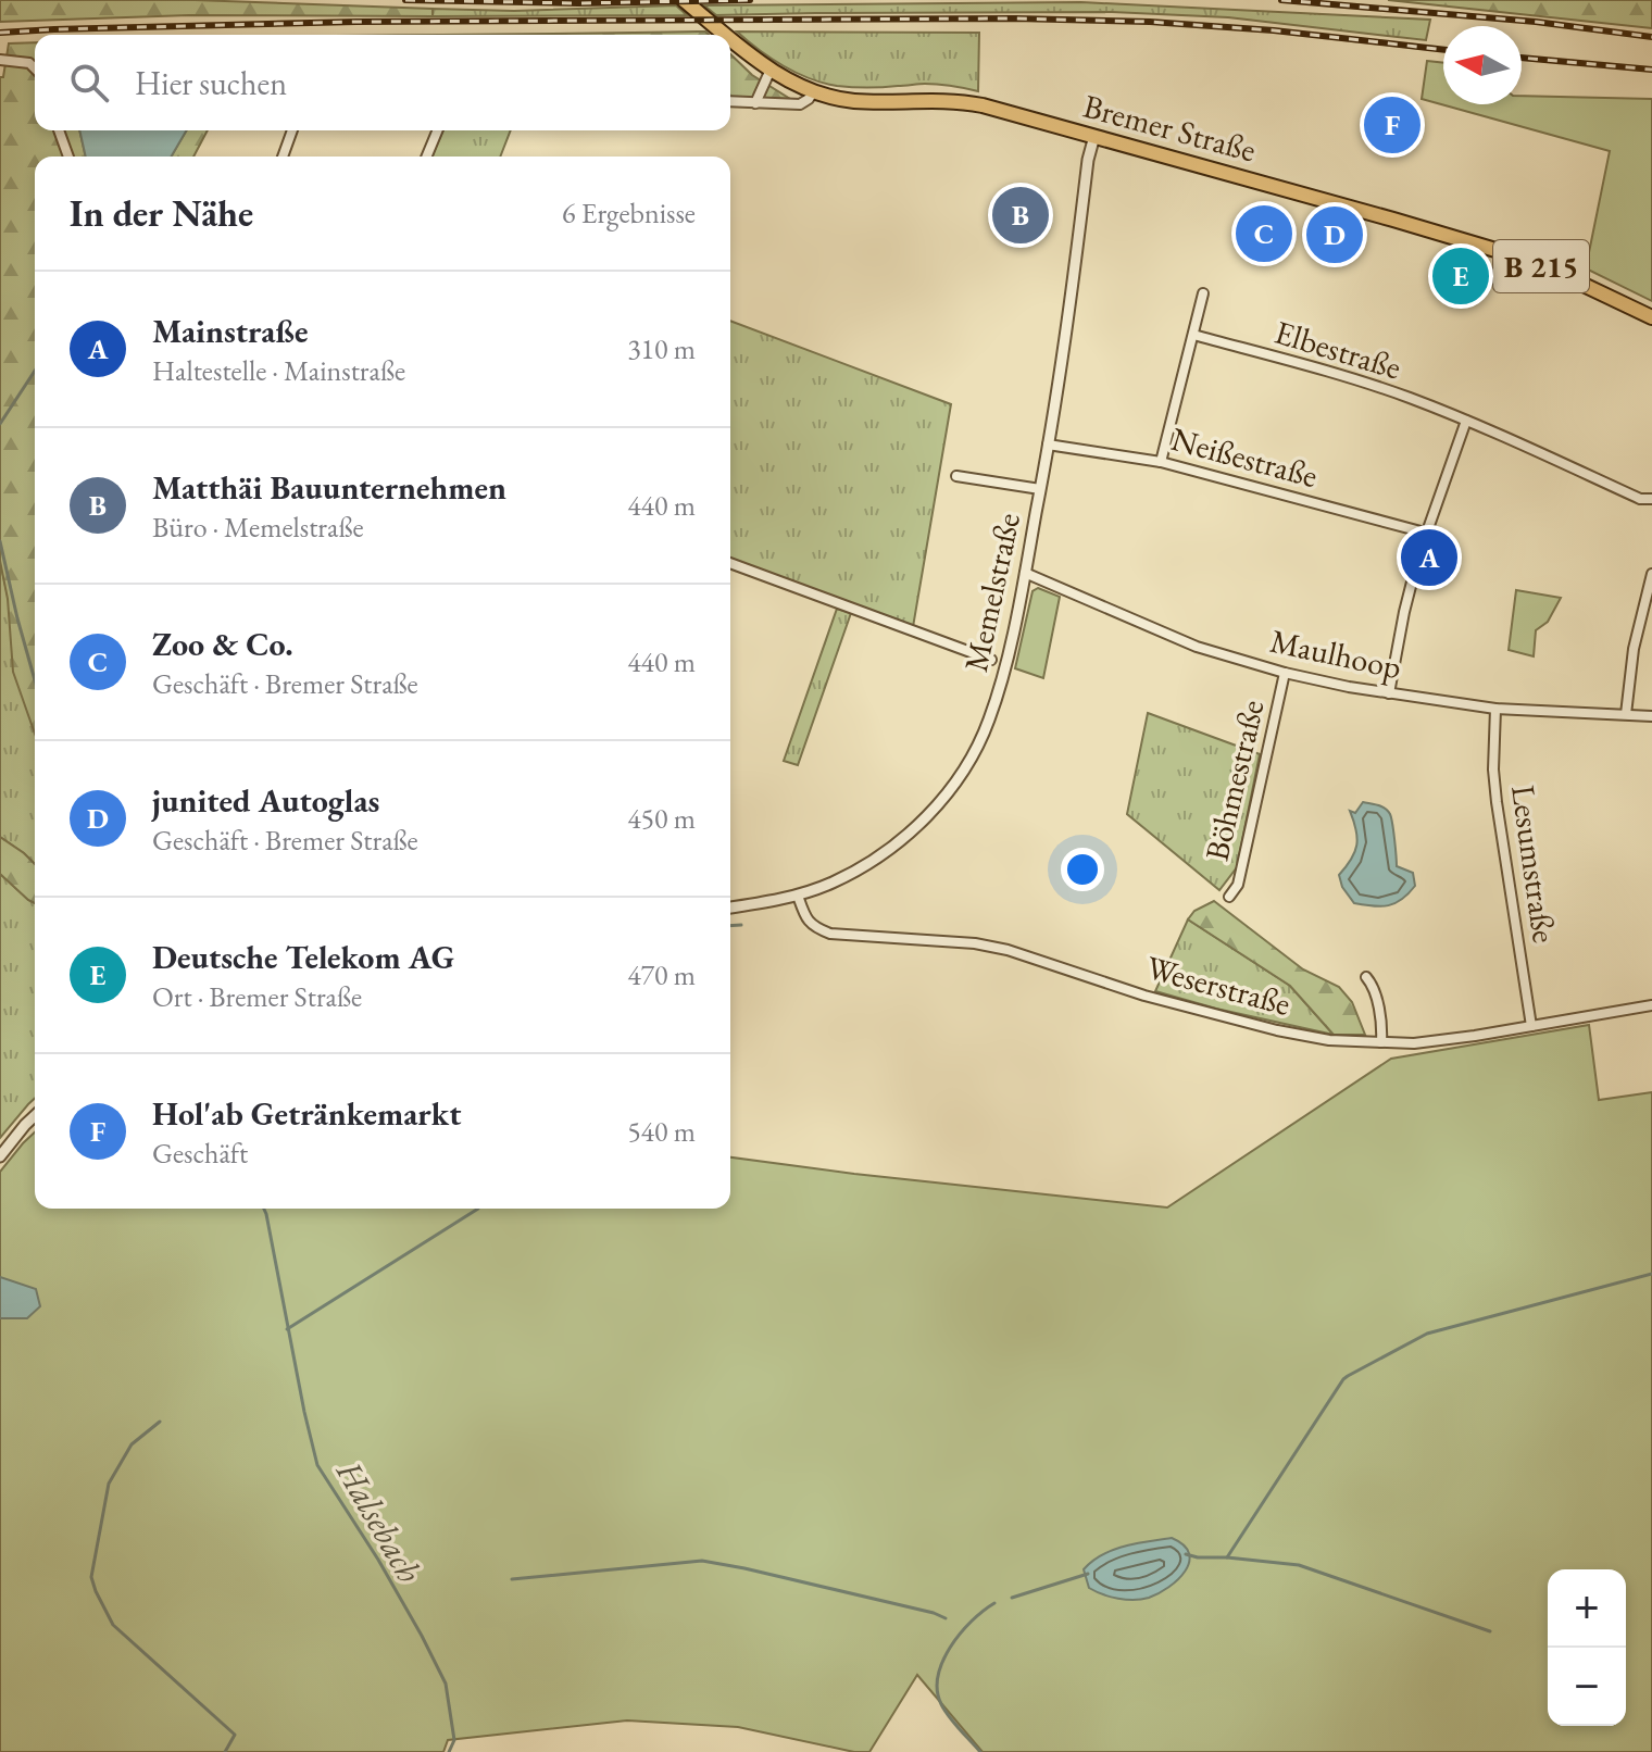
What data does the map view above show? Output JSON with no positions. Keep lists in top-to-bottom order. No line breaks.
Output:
{"streets":{"main road":["Bremer Straße","B 215"],"street":["Elbestraße","Neißestraße","Memelstraße","Maulhoop","Böhmestraße","Lesumstraße","Weserstraße"]},"crossings":[["Bremer Straße","Memelstraße"],["Neißestraße","Memelstraße"],["Memelstraße","Maulhoop"],["Memelstraße","Weserstraße"],["Maulhoop","Böhmestraße"],["Maulhoop","Lesumstraße"],["Lesumstraße","Weserstraße"]],"water":["Halsebach"],"north":"left","page":{"search":"Hier suchen","pins":["F","B","C","D","E","A"],"heading":["In der Nähe","6 Ergebnisse"],"list":[{"mark":"A","name":"Mainstraße","note":"Haltestelle · Mainstraße","value":"310 m"},{"mark":"B","name":"Matthäi Bauunternehmen","note":"Büro · Memelstraße","value":"440 m"},{"mark":"C","name":"Zoo & Co.","note":"Geschäft · Bremer Straße","value":"440 m"},{"mark":"D","name":"junited Autoglas","note":"Geschäft · Bremer Straße","value":"450 m"},{"mark":"E","name":"Deutsche Telekom AG","note":"Ort · Bremer Straße","value":"470 m"},{"mark":"F","name":"Hol'ab Getränkemarkt","note":"Geschäft","value":"540 m"}],"map_buttons":["+","−"]}}
